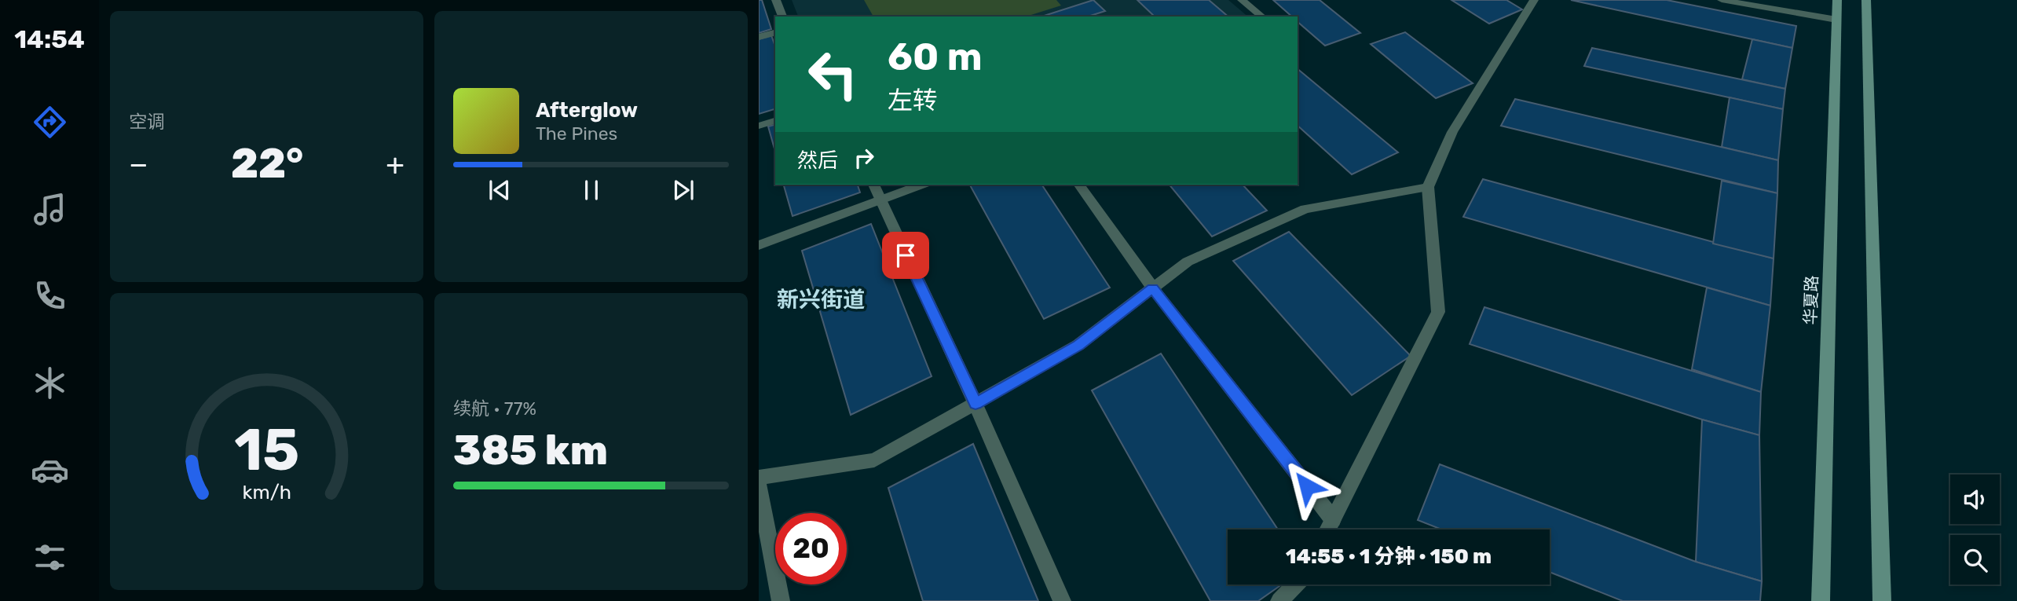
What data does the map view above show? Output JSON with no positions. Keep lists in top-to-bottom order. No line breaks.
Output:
{"streets":{"street":["华夏路"]},"districts":["新兴街道"],"page":{"tabs":"14:54","tile":["空调",["续航 · 77%","385 km"]],"turn":["60 m","左转"],"song":["Afterglow","The Pines"],"then":"然后","heat":["−","22°","+"],"limit":"20","trip":"14:55 · 1 分钟 · 150 m","gauge":["15","km/h"]}}
